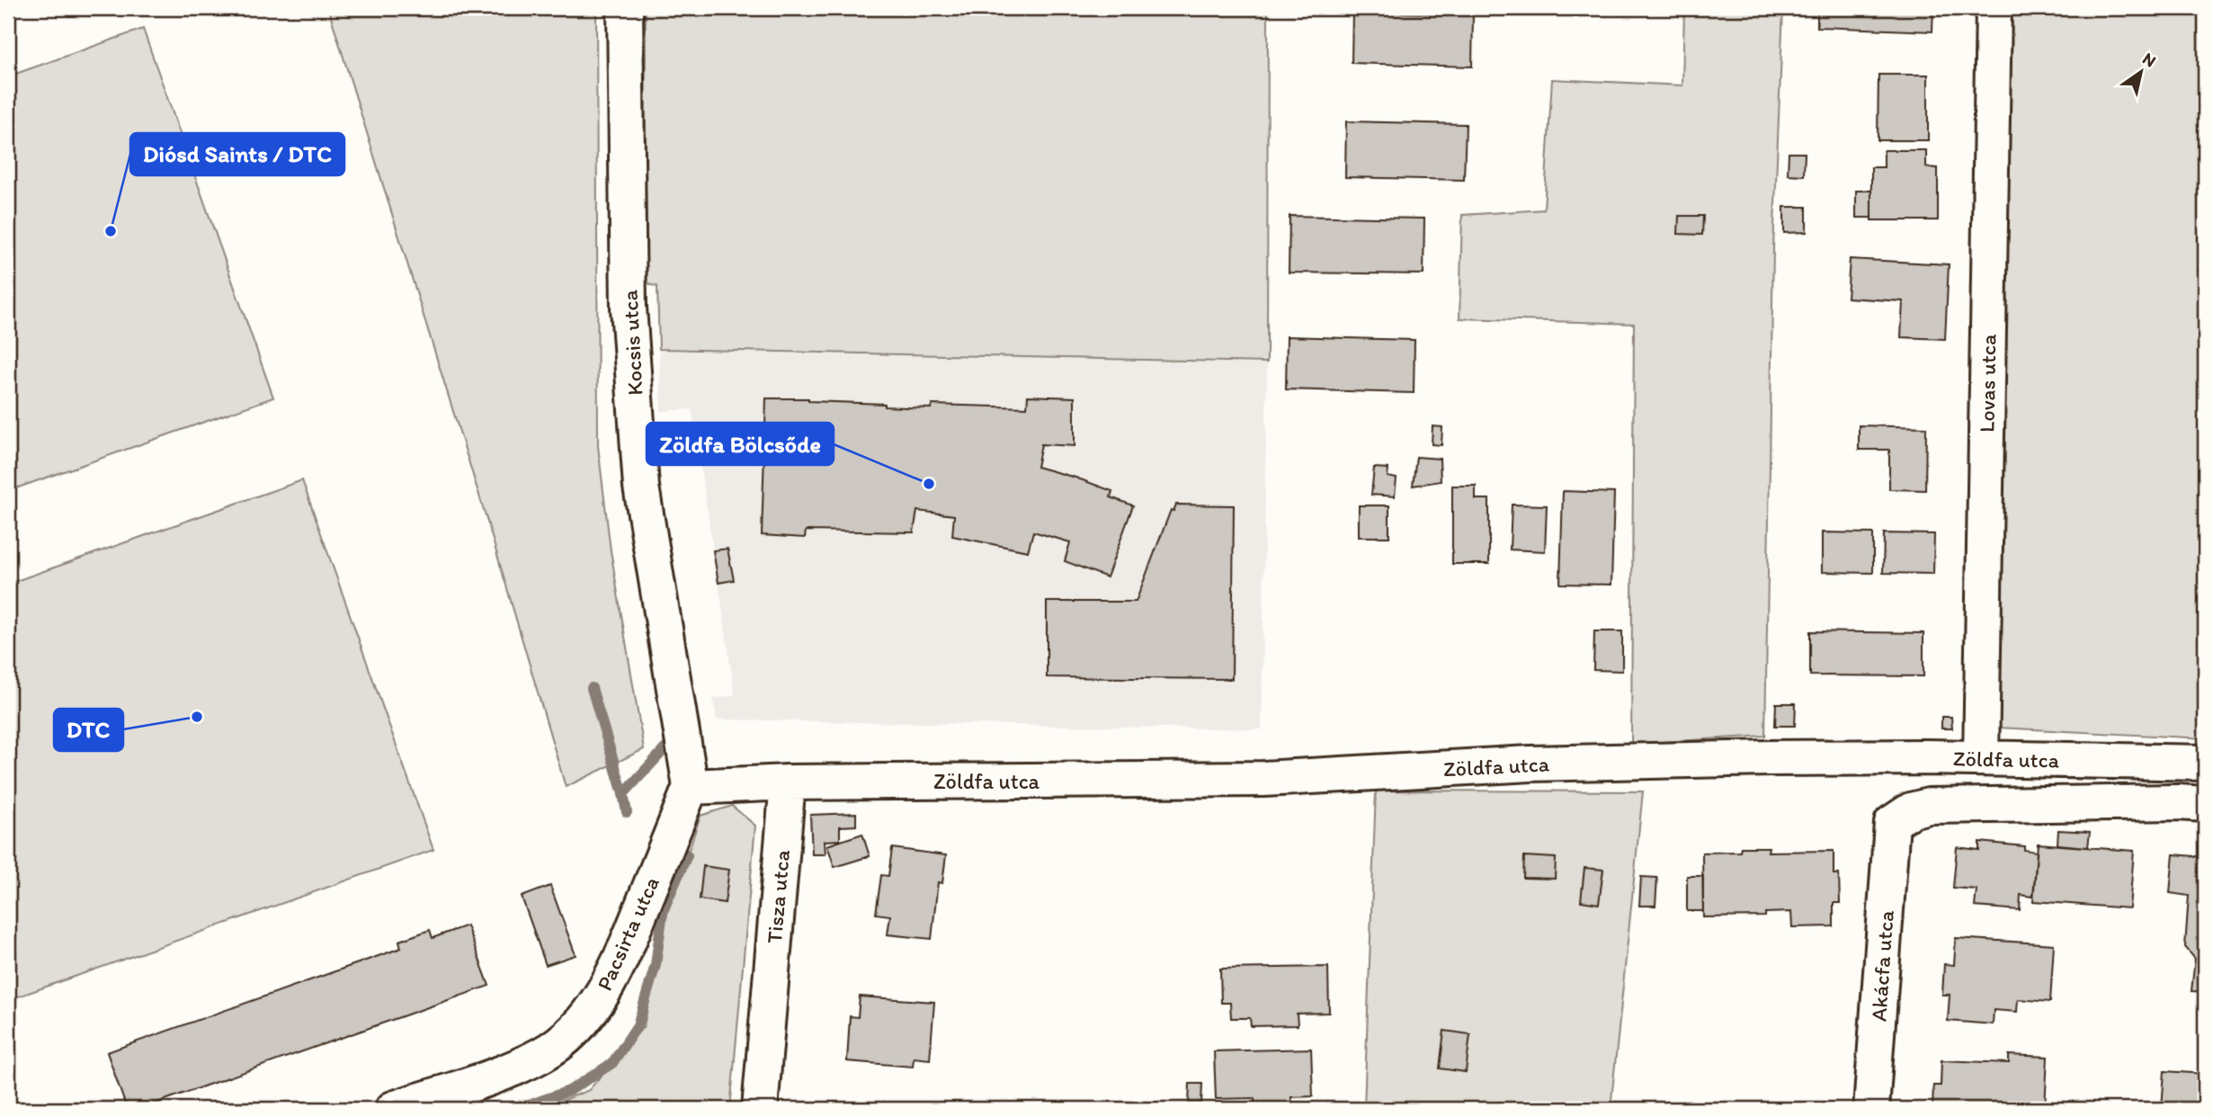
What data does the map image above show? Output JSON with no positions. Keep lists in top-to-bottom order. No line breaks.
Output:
{"streets":{"street":["Kocsis utca","Lovas utca","Zöldfa utca","Tisza utca","Pacsirta utca","Akácfa utca"]},"crossings":[["Kocsis utca","Pacsirta utca"],["Lovas utca","Zöldfa utca"],["Zöldfa utca","Tisza utca"],["Zöldfa utca","Akácfa utca"]],"places":["Diósd Saints / DTC","Zöldfa Bölcsőde","DTC"],"north":"top right"}
